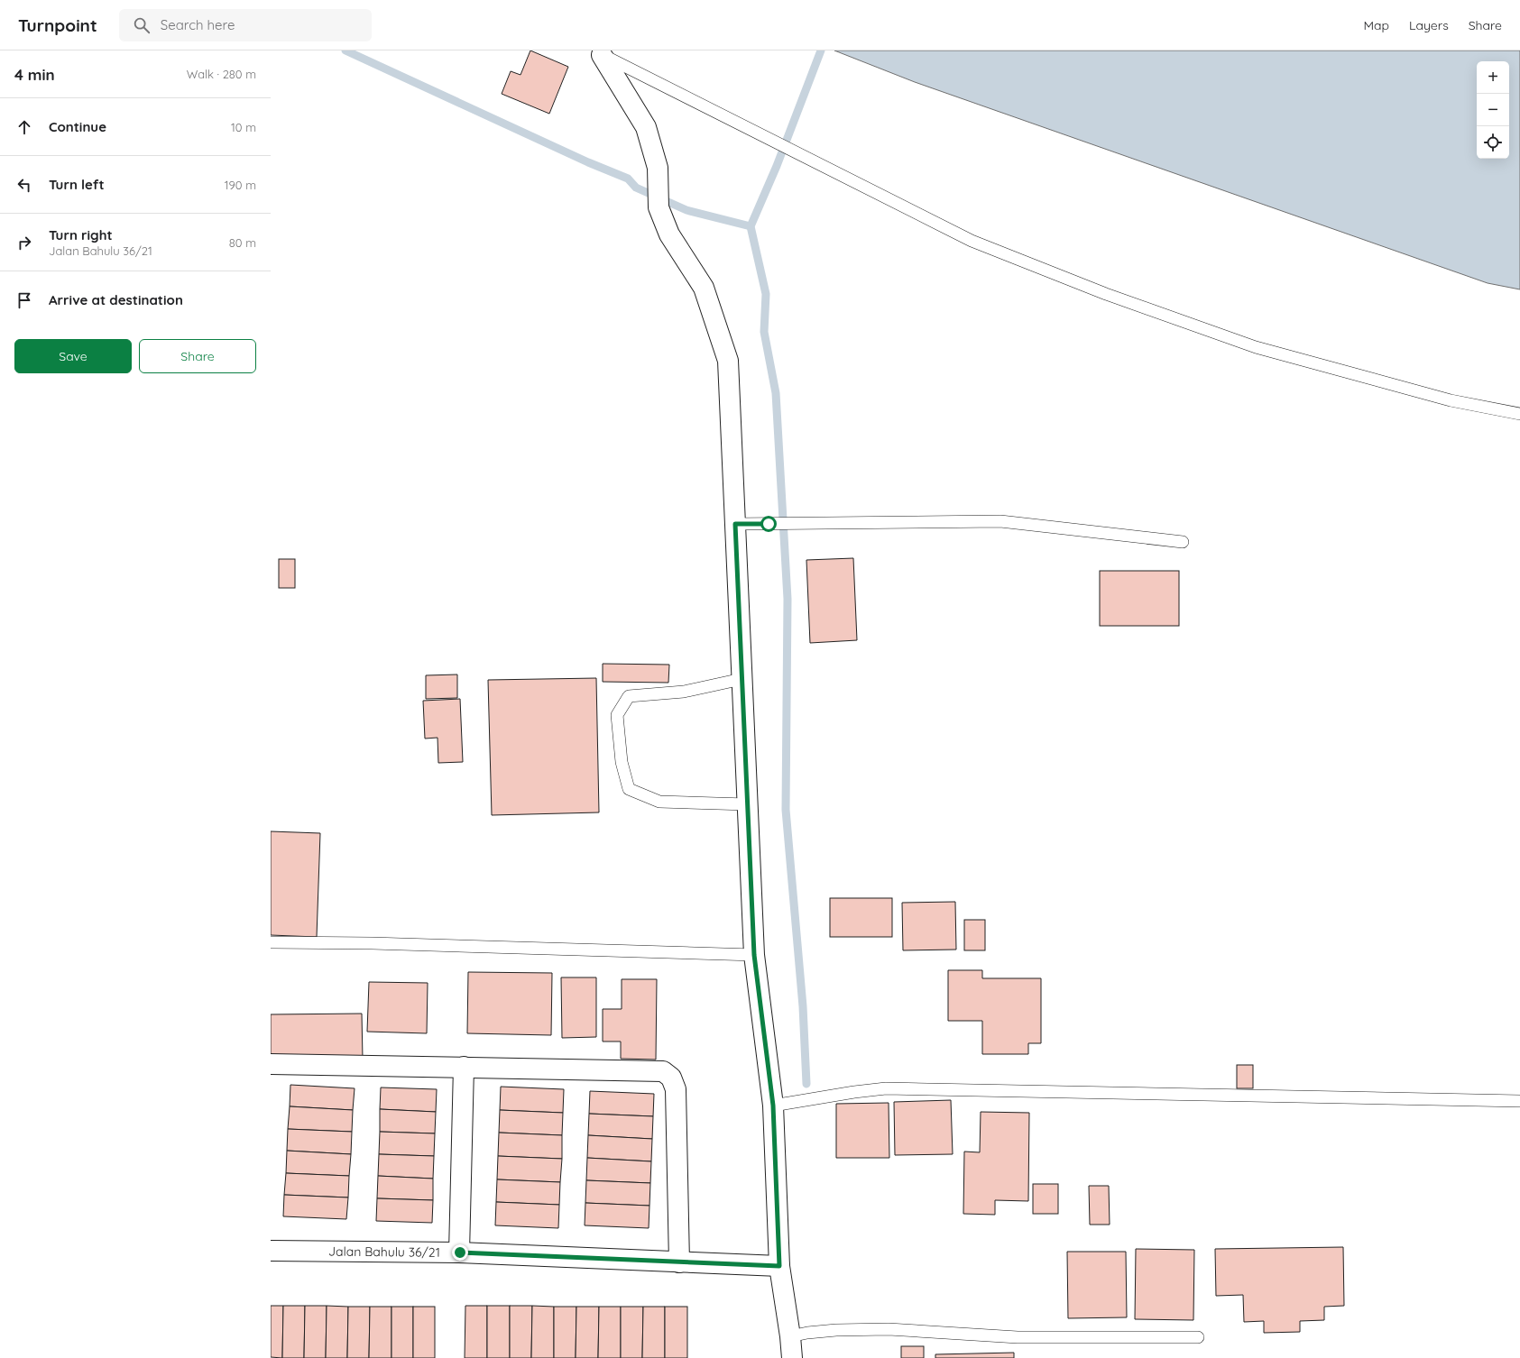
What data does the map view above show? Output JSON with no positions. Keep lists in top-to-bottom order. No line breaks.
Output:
{"streets":{"street":["Jalan Bahulu 36/21"]},"page":{"header":"Turnpoint","search":"Search here","nav":["Map","Layers","Share"],"heading":["4 min","Walk · 280 m"],"map_buttons":["+","−"],"list":[["Continue","10 m"],["Turn left","190 m"],["Turn right","Jalan Bahulu 36/21","80 m"],"Arrive at destination"],"buttons":["Save","Share"]}}
